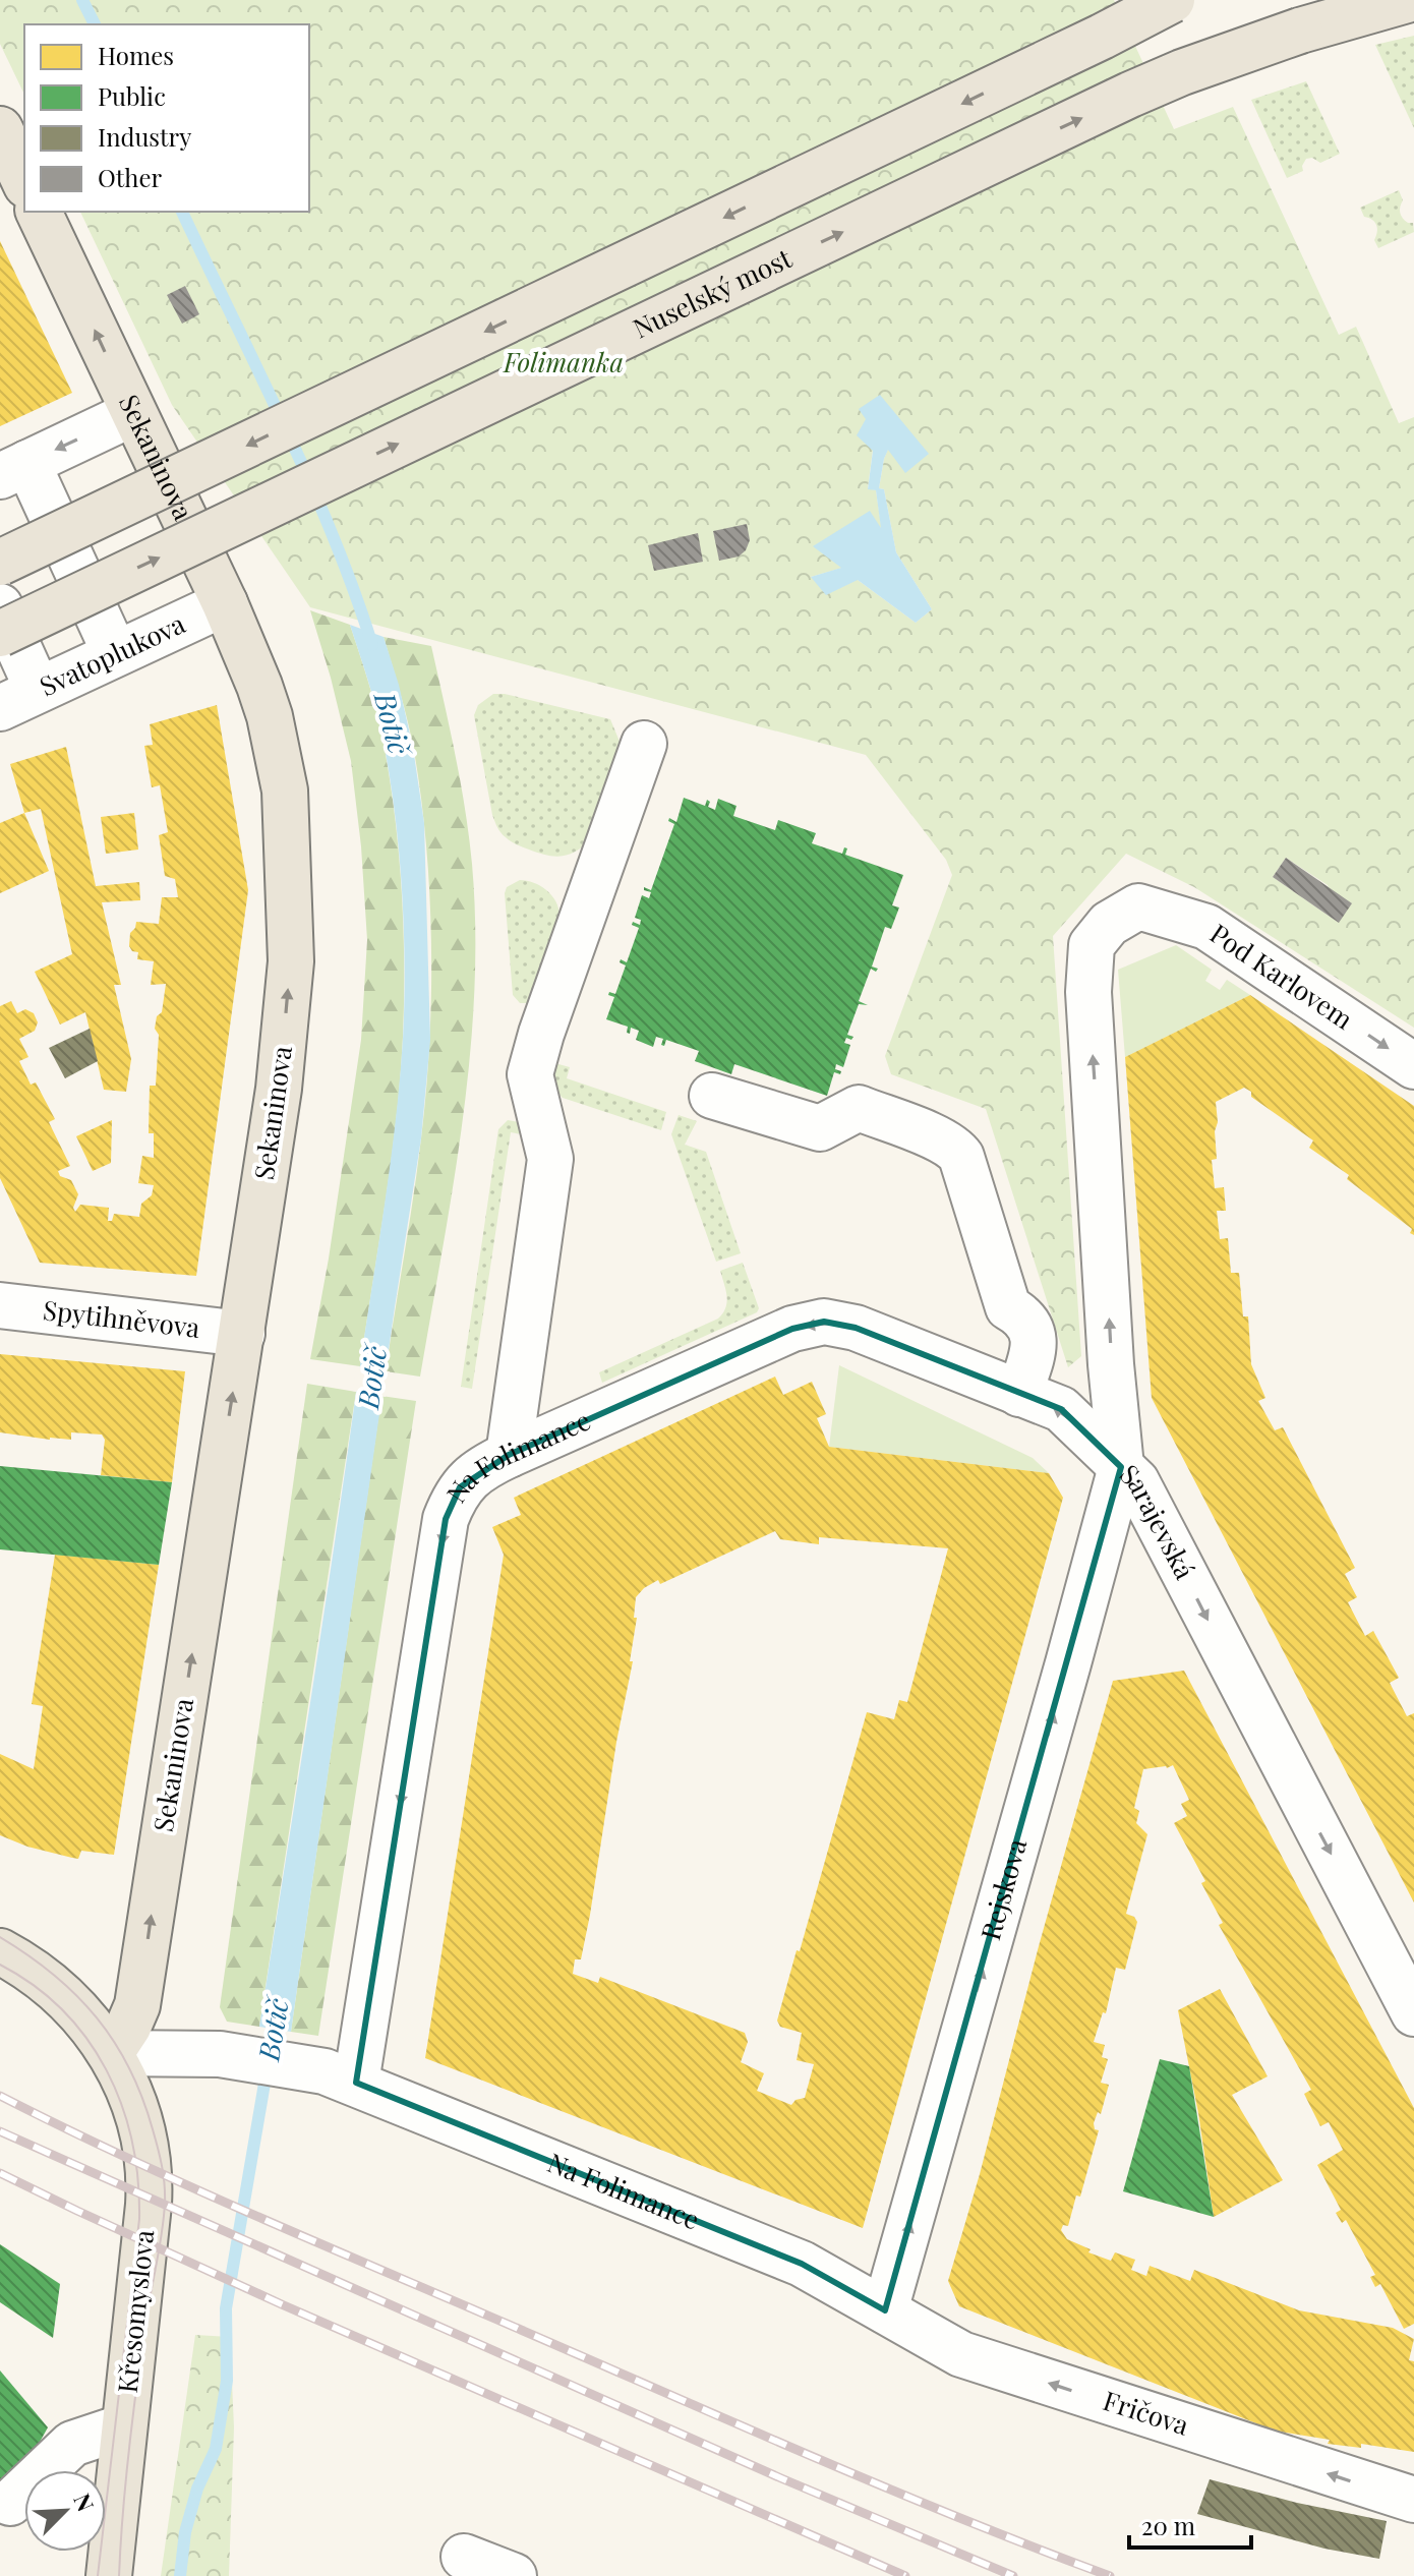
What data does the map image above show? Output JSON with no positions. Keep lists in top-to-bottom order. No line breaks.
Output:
{"streets":{"main road":["Nuselský most","Sekaninova","Křesomyslova"],"street":["Svatoplukova","Pod Karlovem","Spytihněvova","Na Folimance","Sarajevská","Rejskova","Fričova"]},"crossings":[["Sekaninova","Svatoplukova"],["Sekaninova","Spytihněvova"],["Sekaninova","Na Folimance"],["Sekaninova","Křesomyslova"],["Pod Karlovem","Sarajevská"],["Na Folimance","Sarajevská"],["Na Folimance","Rejskova"],["Na Folimance","Křesomyslova"],["Na Folimance","Fričova"],["Sarajevská","Rejskova"],["Rejskova","Fričova"]],"one_way":["Sekaninova","Pod Karlovem","Rejskova","Fričova"],"water":["Botič"],"parks":["Folimanka"],"legend":["Homes","Public","Industry","Other"],"scale_bar":"20 m","north":"top right"}
